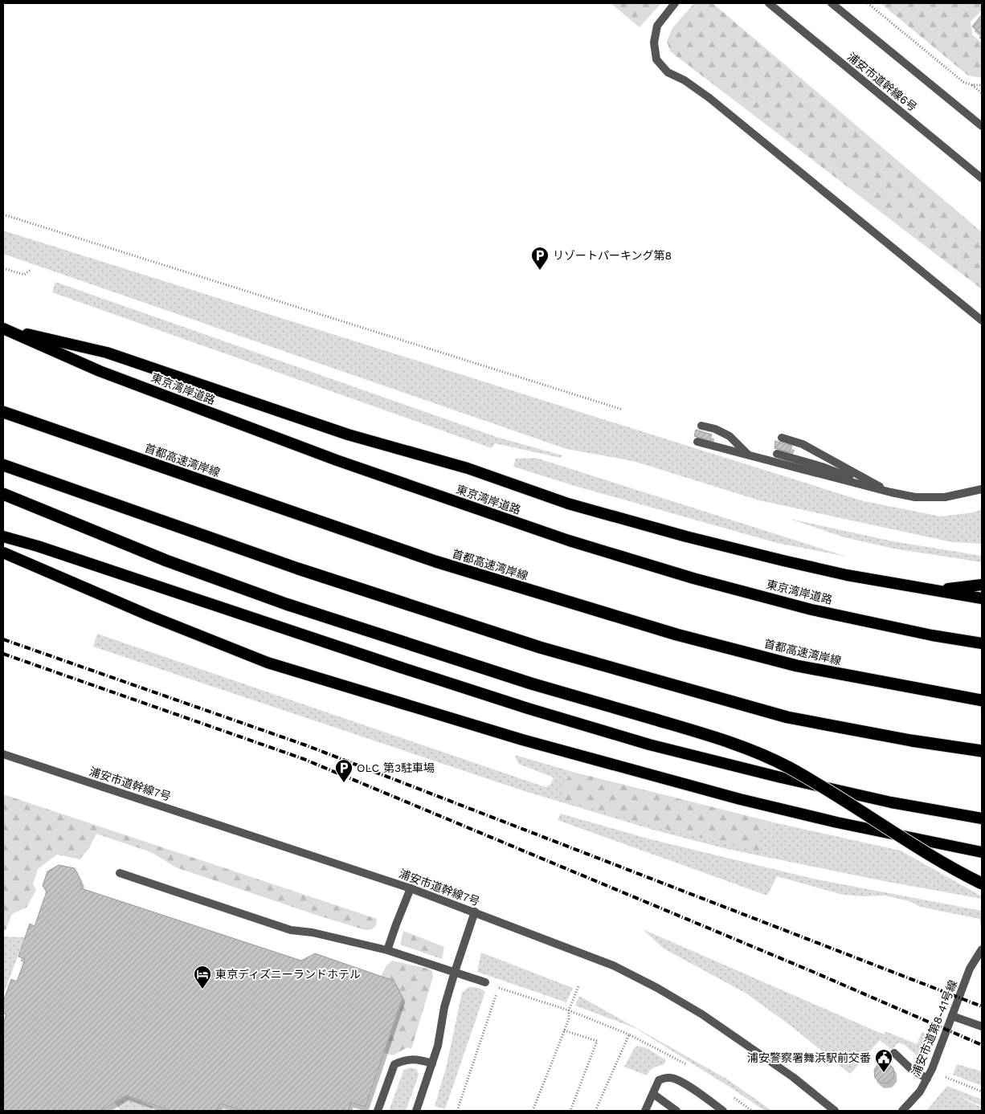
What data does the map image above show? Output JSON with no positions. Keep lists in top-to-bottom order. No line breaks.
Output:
{"streets":{"highway":["東京湾岸道路","首都高速湾岸線"],"street":["浦安市道幹線6号","浦安市道幹線7号","浦安市道第8-41号線"]},"places":{"parking":["リゾートパーキング第8","OLC 第3駐車場"],"hotel":["東京ディズニーランドホテル"],"public building":["浦安警察署舞浜駅前交番"]}}
